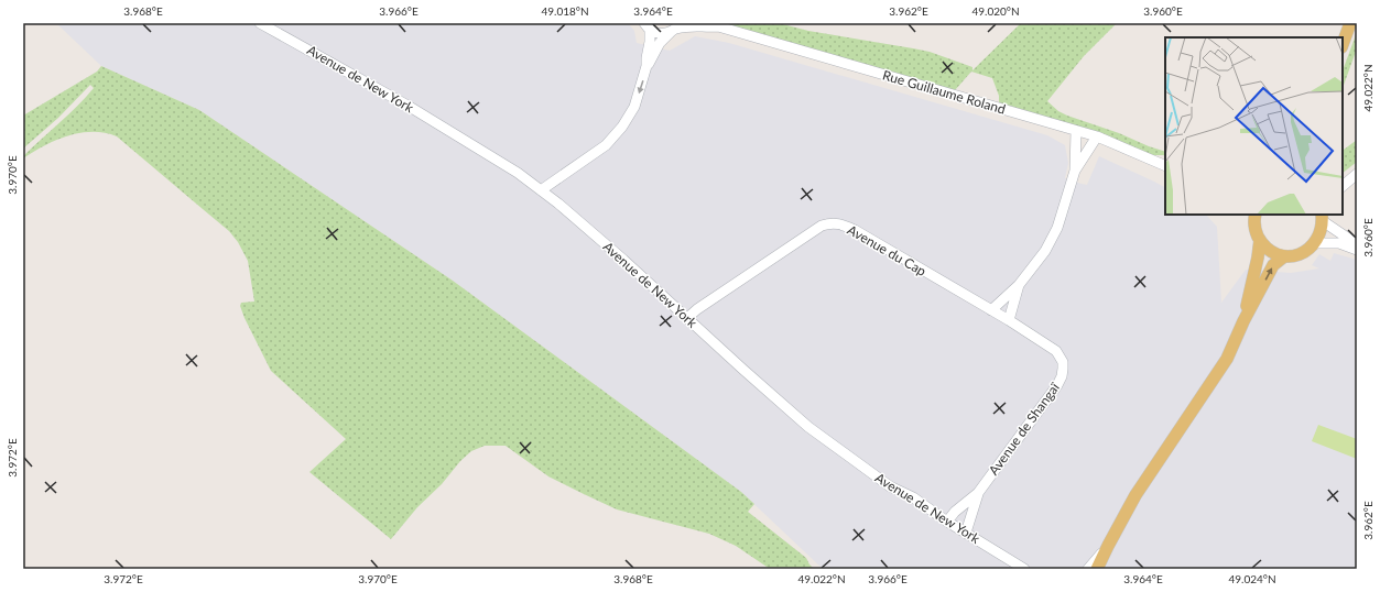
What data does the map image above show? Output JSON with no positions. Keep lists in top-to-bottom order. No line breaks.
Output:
{"streets":{"street":["Avenue de New York","Rue Guillaume Roland","Avenue du Cap","Avenue de Shangaï"]},"crossings":[["Avenue de New York","Avenue du Cap"],["Avenue du Cap","Avenue de Shangaï"]],"coordinates":["3.968°E","3.966°E","49.018°N","3.964°E","3.962°E","49.020°N","3.960°E","49.022°N","3.970°E","3.972°E","49.024°N"]}
